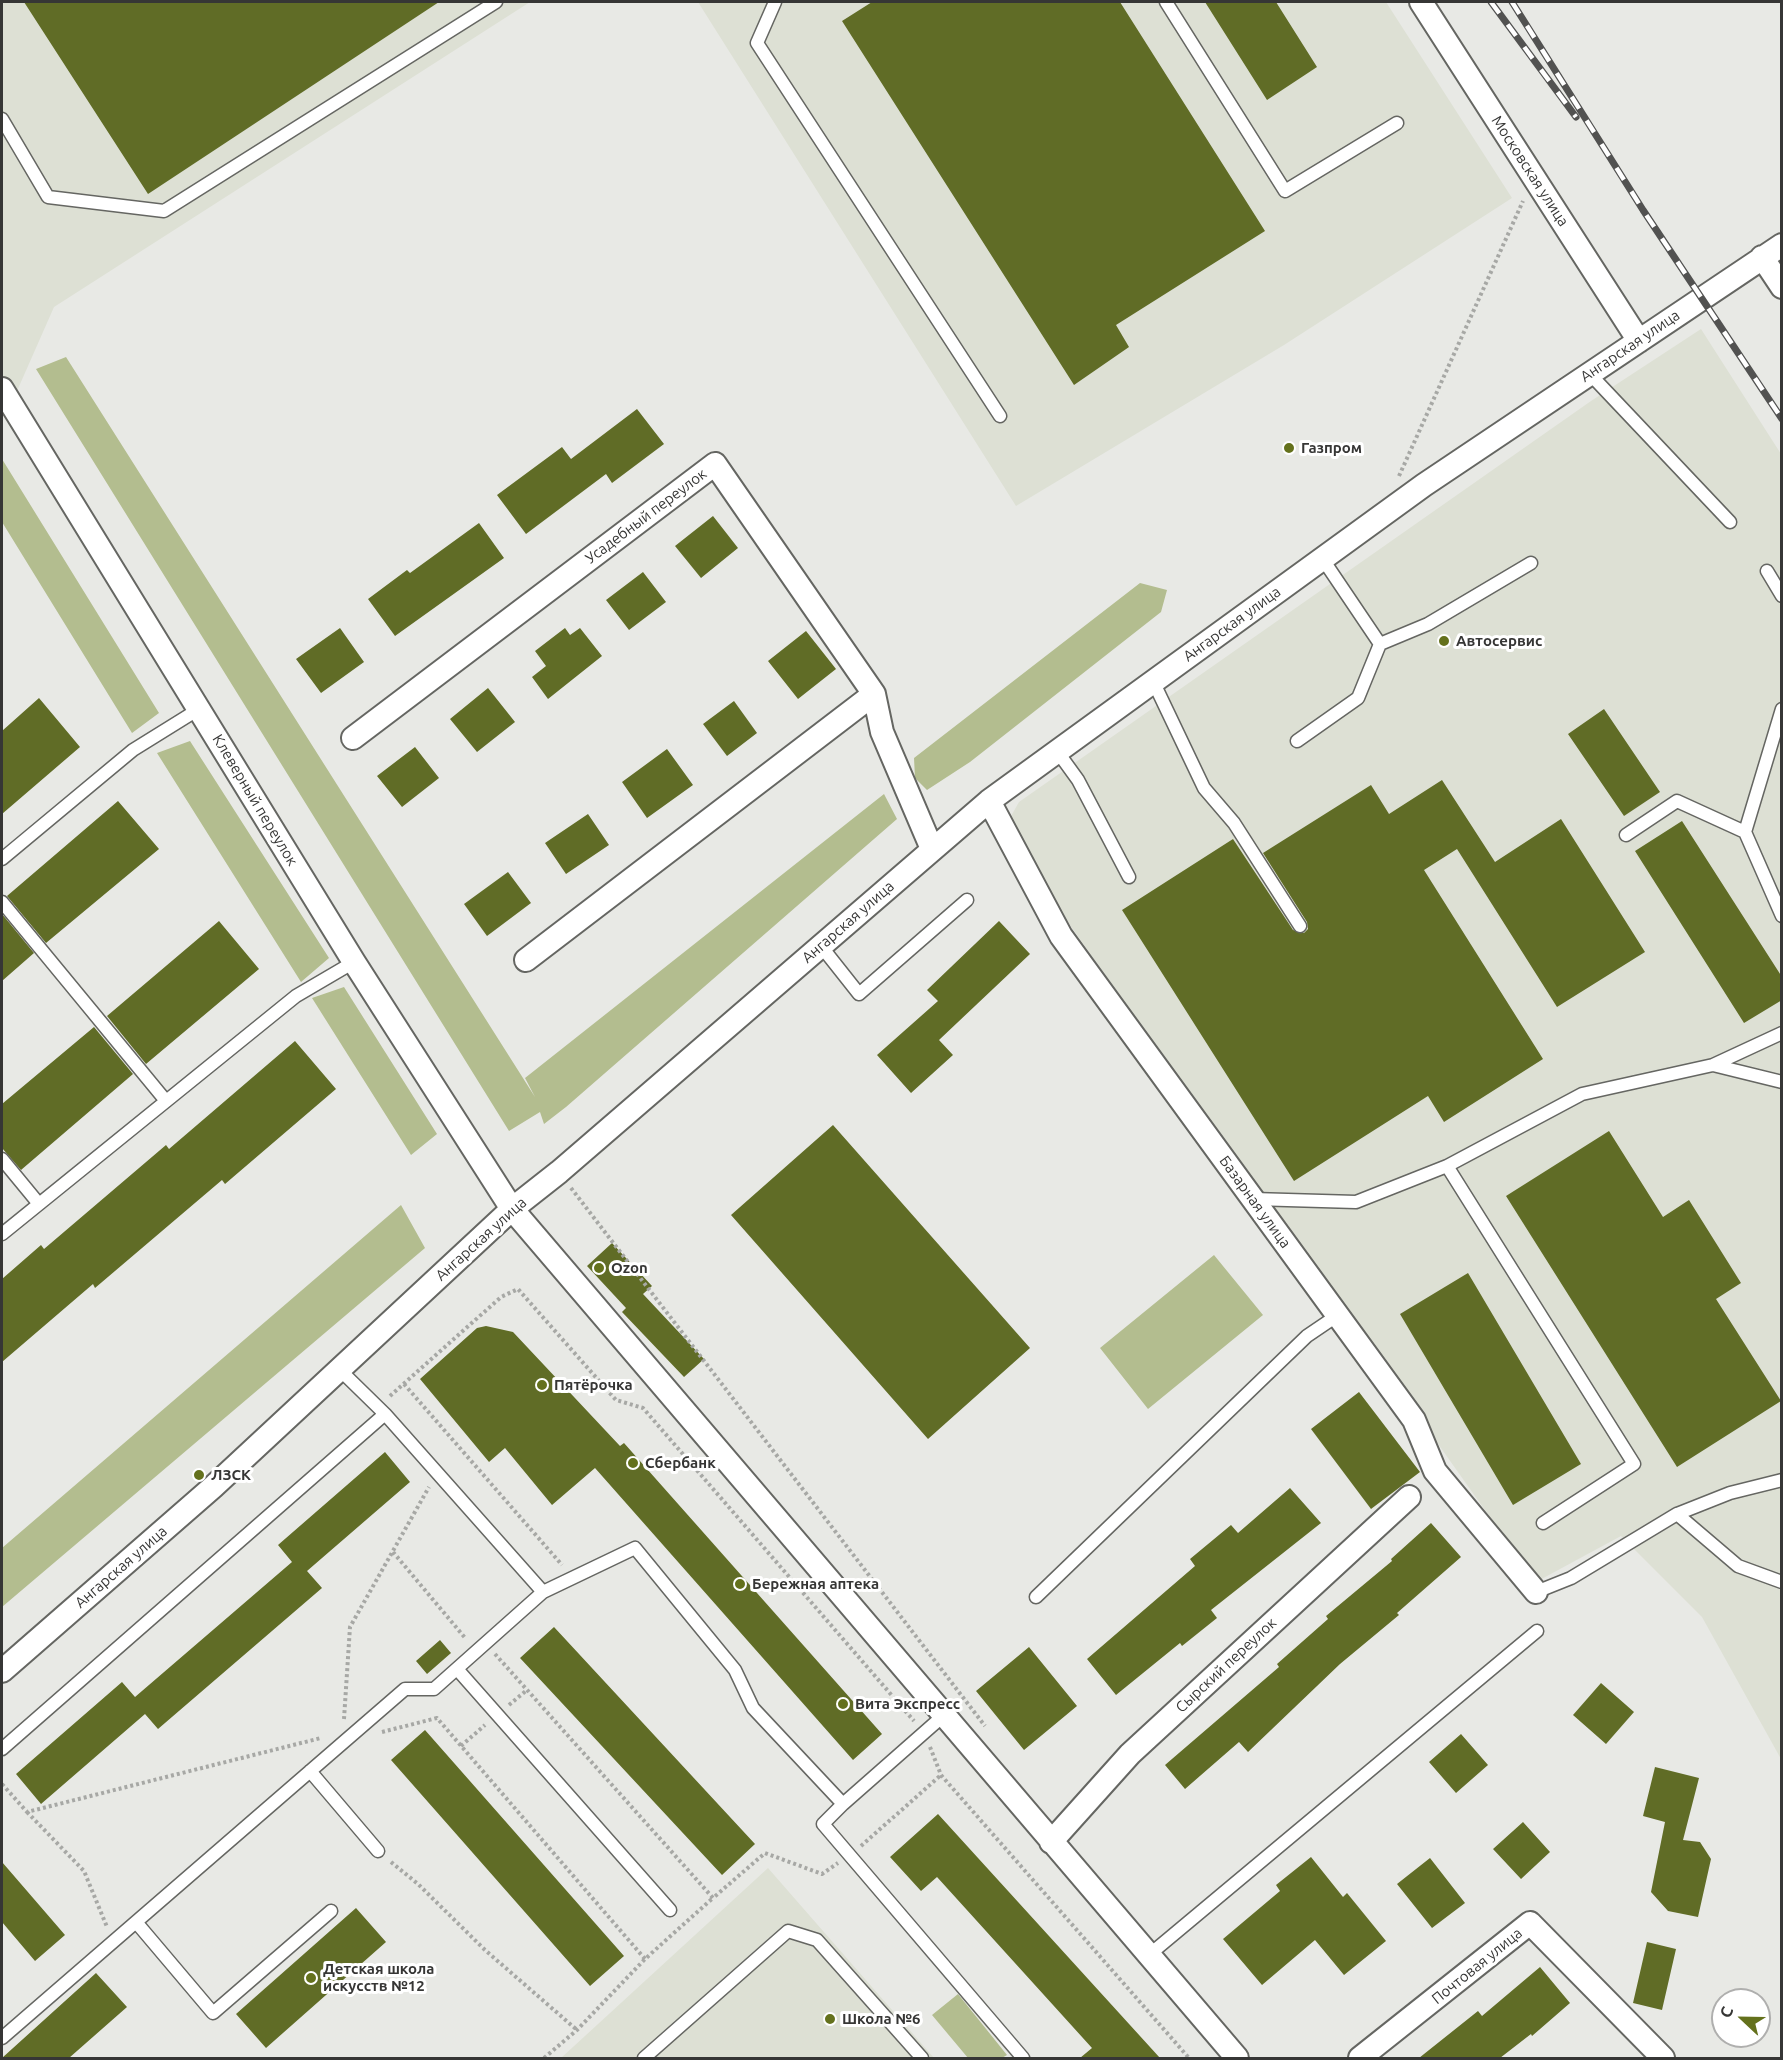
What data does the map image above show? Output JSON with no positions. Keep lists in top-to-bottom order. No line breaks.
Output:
{"streets":{"street":["Московская улица","Ангарская улица","Усадебный переулок","Клеверный переулок","Базарная улица","Сырский переулок","Почтовая улица"]},"crossings":[["Московская улица","Ангарская улица"],["Ангарская улица","Усадебный переулок"],["Ангарская улица","Клеверный переулок"],["Ангарская улица","Базарная улица"],["Клеверный переулок","Сырский переулок"]],"places":["Газпром","Автосервис","Ozon","Пятёрочка","Сбербанк","ЛЗСК","Бережная аптека","Вита Экспресс","Детская школа искусств №12","Школа №6"],"north":"left"}
